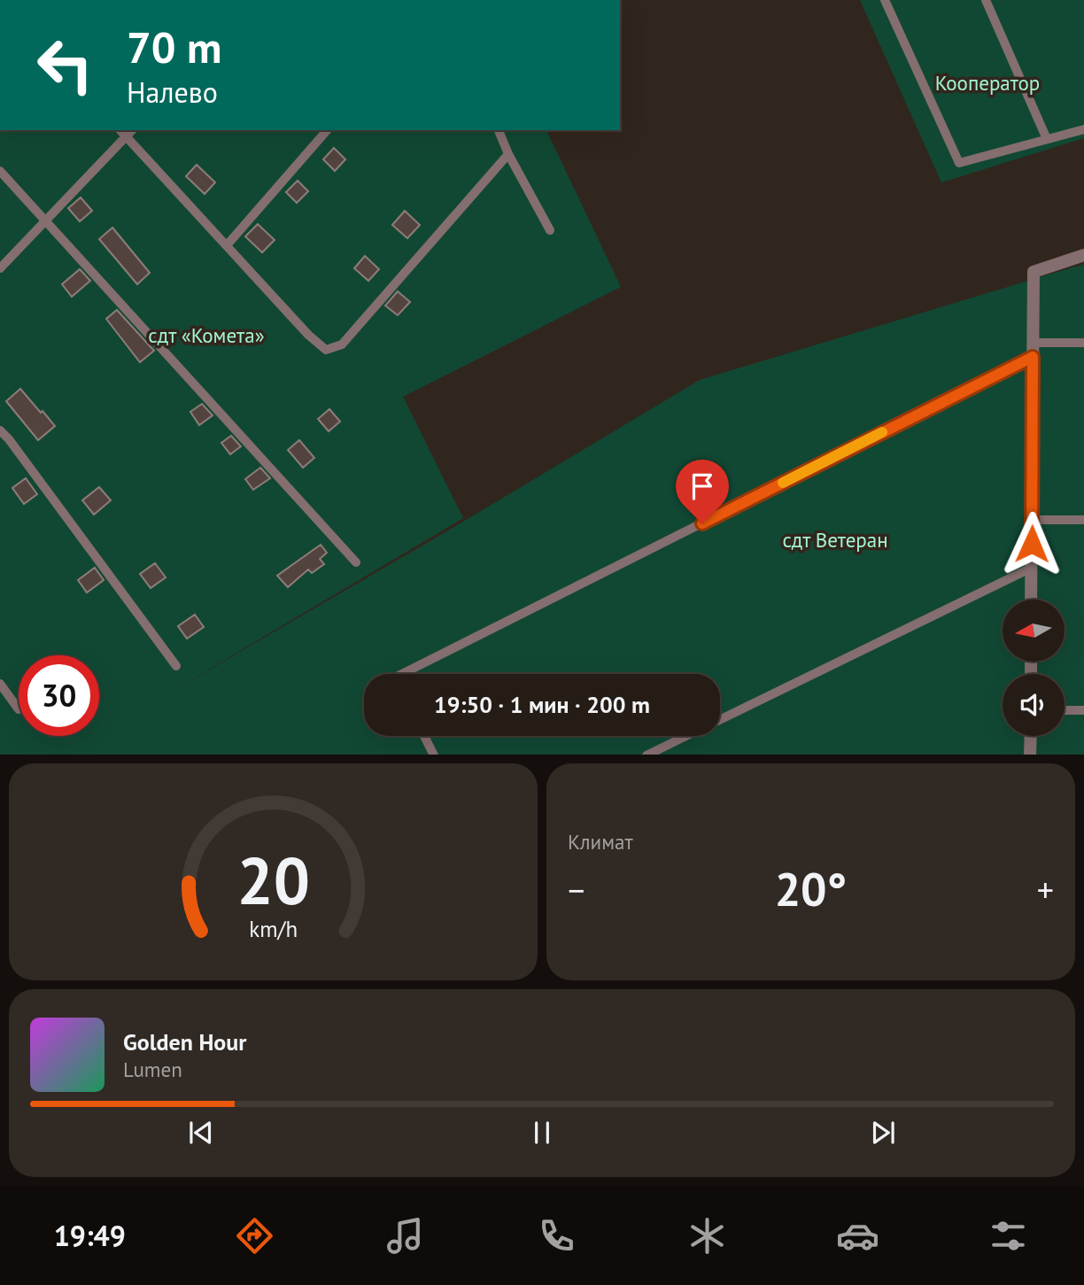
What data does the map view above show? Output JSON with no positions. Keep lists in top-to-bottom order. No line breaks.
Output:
{"parks":["Кооператор","сдт «Комета»","сдт Ветеран"],"north":"left","page":{"turn":["70 m","Налево"],"limit":"30","trip":"19:50 · 1 мин · 200 m","tile":"Климат","heat":["−","20°","+"],"song":["Golden Hour","Lumen"],"tabs":"19:49","gauge":["20","km/h"]}}
